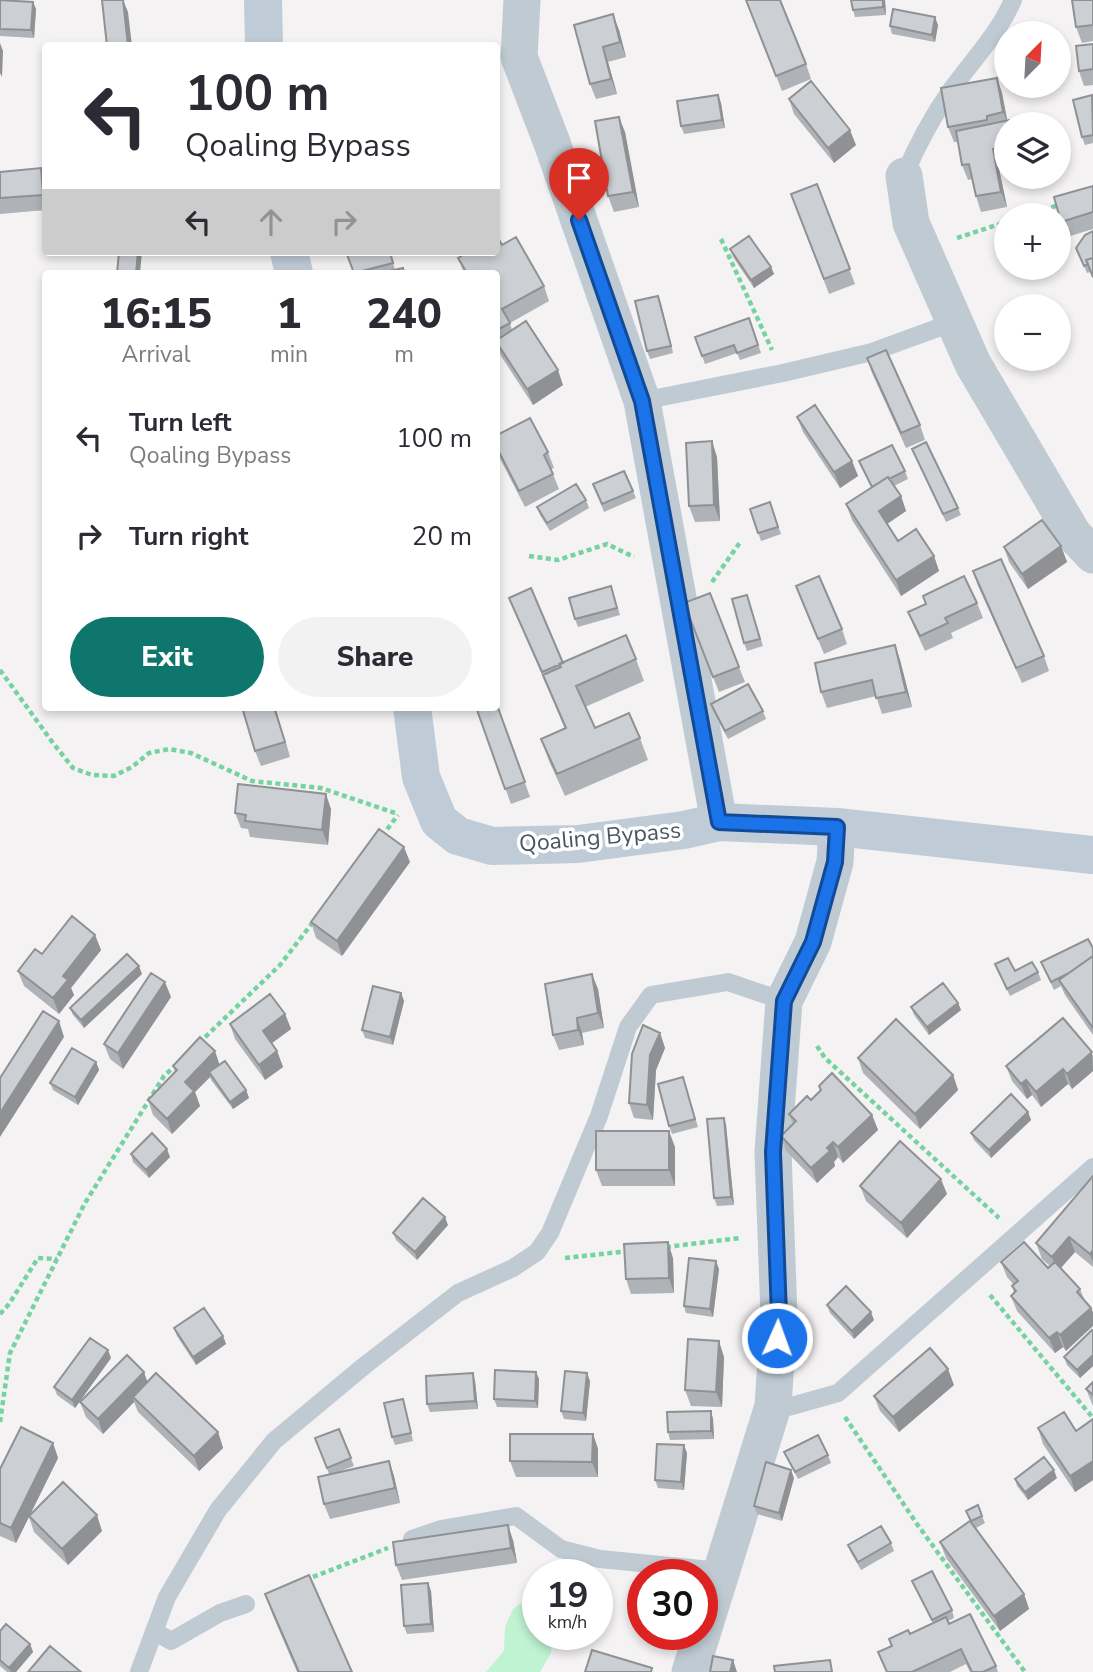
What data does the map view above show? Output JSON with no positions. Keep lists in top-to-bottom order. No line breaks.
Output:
{"streets":{"main road":["Qoaling Bypass"]},"north":"top right","page":{"map_buttons":["+","−"],"turn":["100 m","Qoaling Bypass"],"eta":["16:15","Arrival","1","min","240","m"],"list":[{"name":"Turn left","note":"Qoaling Bypass","value":"100 m"},{"name":"Turn right","value":"20 m"}],"buttons":["Exit","Share"],"speed":"19 km/h","limit":"30"}}
